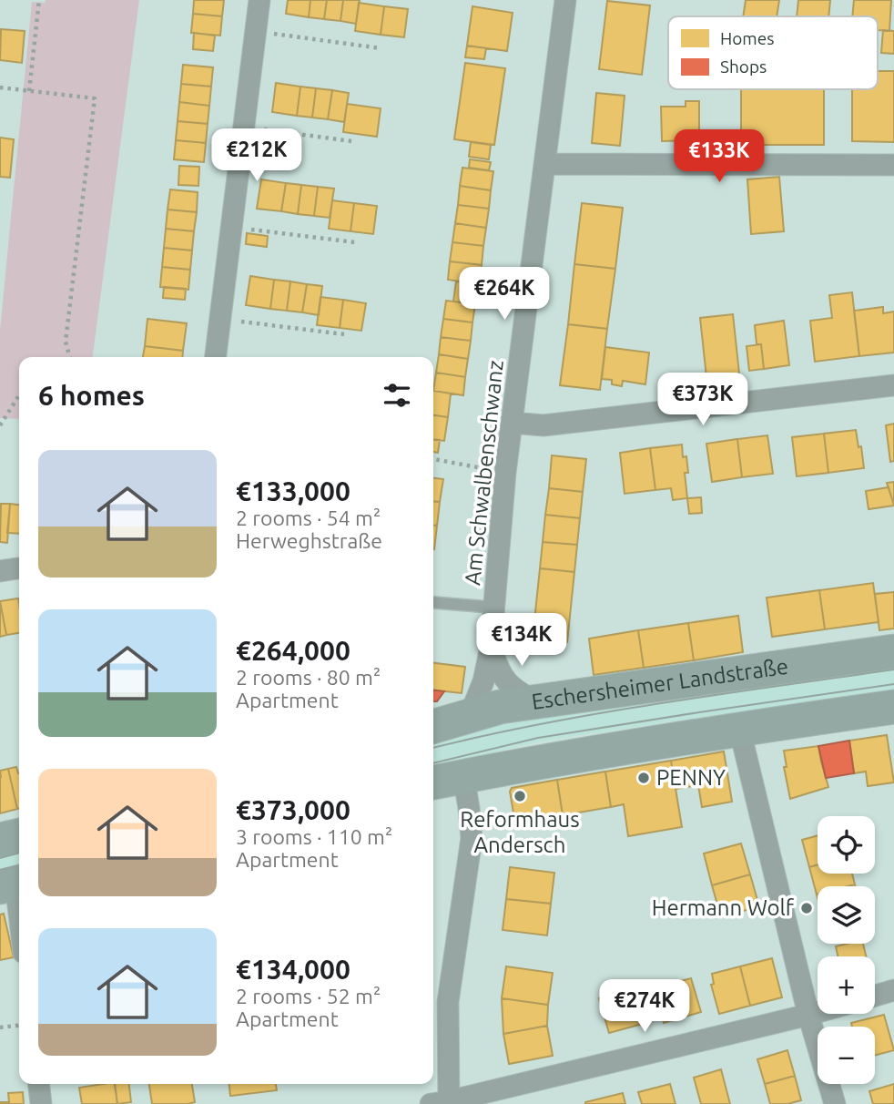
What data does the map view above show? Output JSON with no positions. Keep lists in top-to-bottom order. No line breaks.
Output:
{"streets":{"main road":["Eschersheimer Landstraße"],"street":["Am Schwalbenschwanz"]},"crossings":[["Am Schwalbenschwanz","Eschersheimer Landstraße"]],"places":["PENNY","Reformhaus Andersch","Hermann Wolf"],"legend":["Homes","Shops"],"page":{"price":["€212K","€133K","€264K","€373K","€134K","€274K"],"heading":"6 homes","list":[{"name":"€133,000","note":"2 rooms · 54 m² · Herweghstraße"},{"name":"€264,000","note":"2 rooms · 80 m² · Apartment"},{"name":"€373,000","note":"3 rooms · 110 m² · Apartment"},{"name":"€134,000","note":"2 rooms · 52 m² · Apartment"}],"map_buttons":["+","−"]}}
